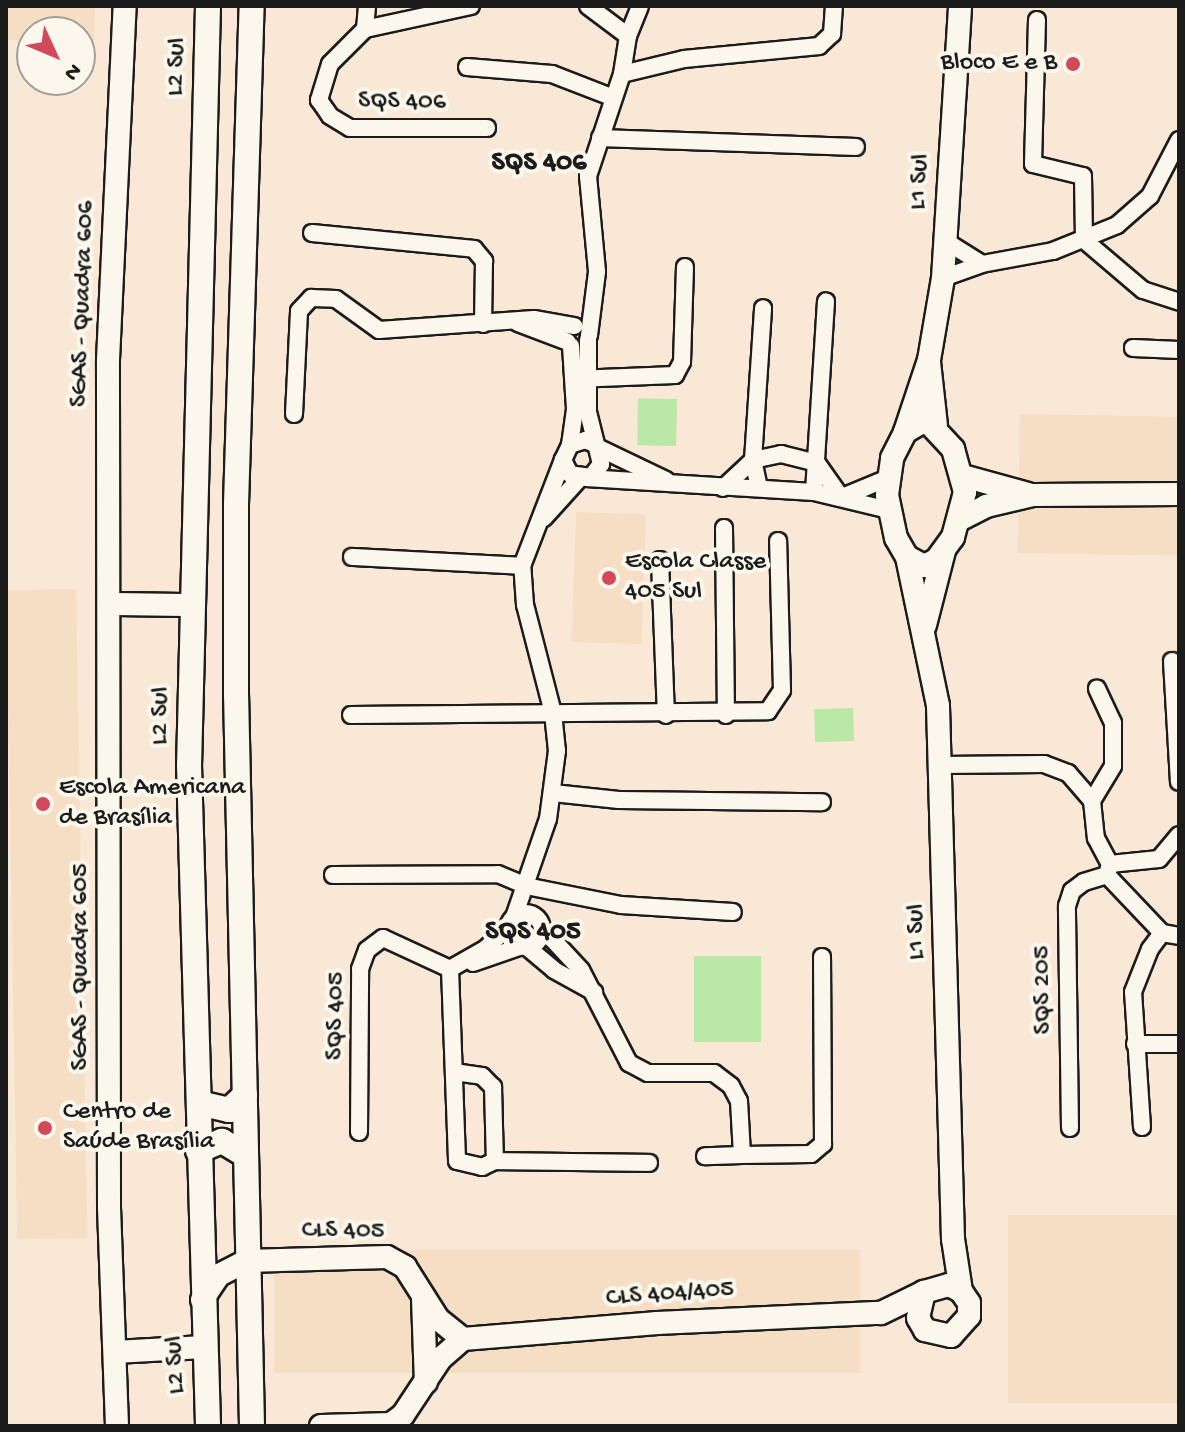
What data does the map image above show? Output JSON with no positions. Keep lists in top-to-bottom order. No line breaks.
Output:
{"streets":{"main road":["L2 Sul"],"street":["SQS 406","L1 Sul","SGAS - Quadra 606","SGAS - Quadra 605","SQS 205","SQS 405","CLS 405","CLS 404/405"]},"crossings":[["L1 Sul","CLS 404/405"],["SGAS - Quadra 606","SGAS - Quadra 605"],["CLS 405","CLS 404/405"]],"districts":["SQS 406","SQS 405"],"places":["Bloco E e B","Escola Classe 405 Sul","Escola Americana de Brasília","Centro de Saúde Brasília"],"north":"bottom right"}
